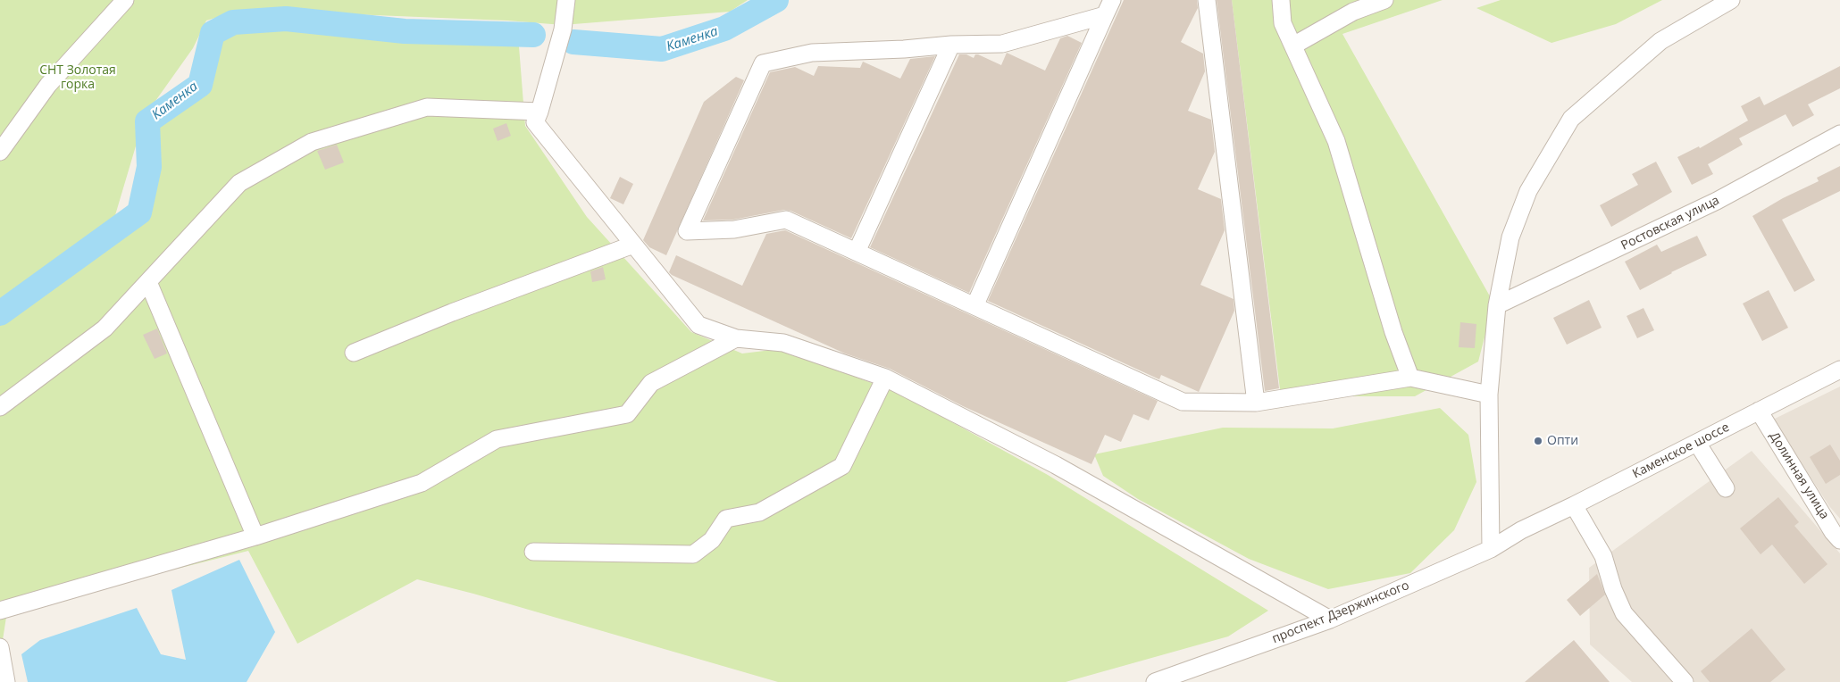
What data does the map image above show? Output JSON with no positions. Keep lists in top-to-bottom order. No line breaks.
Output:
{"streets":{"street":["Ростовская улица","Каменское шоссе","Долинная улица","проспект Дзержинского"]},"crossings":[["Каменское шоссе","Долинная улица"],["Каменское шоссе","проспект Дзержинского"]],"water":["Каменка"],"parks":["СНТ Золотая горка"],"places":["Опти"]}
